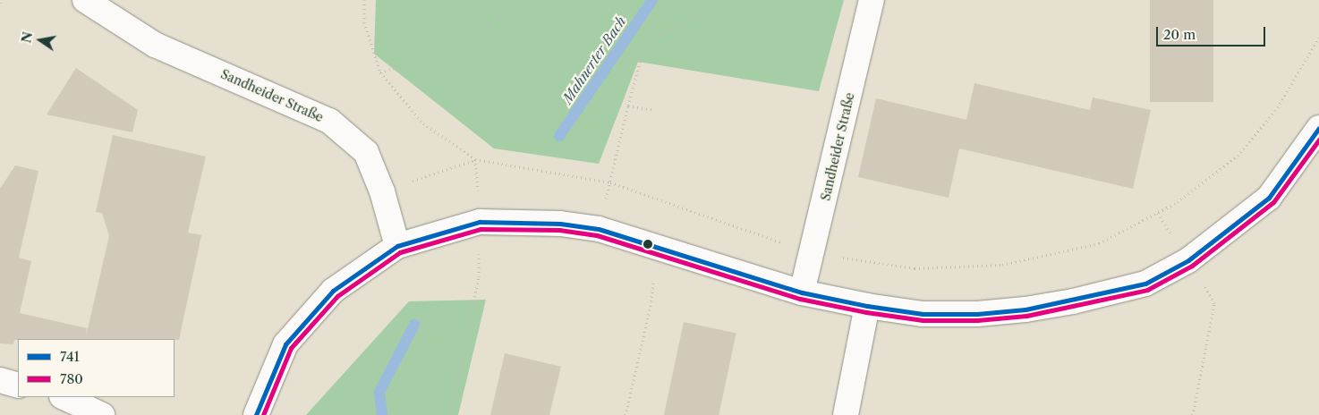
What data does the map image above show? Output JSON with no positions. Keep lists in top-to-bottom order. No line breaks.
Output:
{"streets":{"street":["Sandheider Straße"]},"water":["Mahnerter Bach"],"lines":["transit line 741","transit line 780"],"legend":["741","780"],"scale_bar":"20 m","north":"left"}
